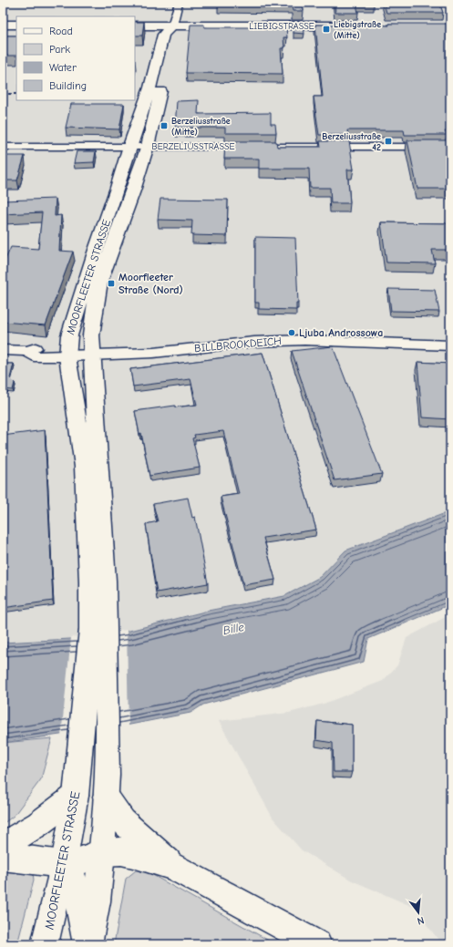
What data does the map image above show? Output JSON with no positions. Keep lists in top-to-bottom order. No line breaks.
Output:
{"streets":{"main road":["LIEBIGSTRASSE","MOORFLEETER STRASSE"],"street":["BERZELIUSSTRASSE","BILLBROOKDEICH"]},"crossings":[["LIEBIGSTRASSE","MOORFLEETER STRASSE"],["BERZELIUSSTRASSE","MOORFLEETER STRASSE"],["MOORFLEETER STRASSE","BILLBROOKDEICH"]],"water":["Bille"],"places":{"transit":["Liebigstraße (Mitte)","Berzeliusstraße (Mitte)","Berzeliusstraße 42","Moorfleeter Straße (Nord)"],"other":["Ljuba Androssowa"]},"legend":["Road","Park","Water","Building"],"north":"bottom"}
